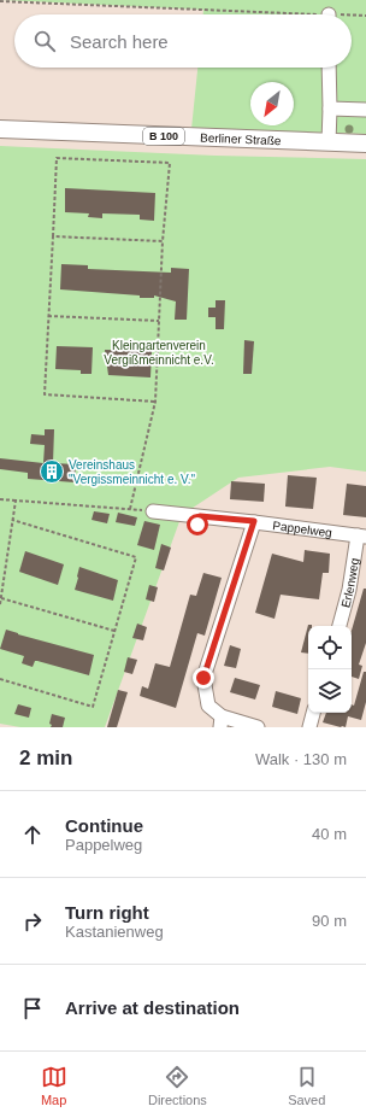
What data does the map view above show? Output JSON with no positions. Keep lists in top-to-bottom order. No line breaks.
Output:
{"streets":{"main road":["B 100","Berliner Straße"],"street":["Pappelweg","Erlenweg"]},"crossings":[["Pappelweg","Erlenweg"]],"parks":["Kleingartenverein Vergißmeinnicht e.V."],"places":{"building":["Vereinshaus \"Vergissmeinnicht e. V.\""]},"north":"bottom left","page":{"search":"Search here","heading":["2 min","Walk · 130 m"],"list":[["Continue","Pappelweg","40 m"],["Turn right","Kastanienweg","90 m"],"Arrive at destination"],"nav":["Map","Directions","Saved"]}}
